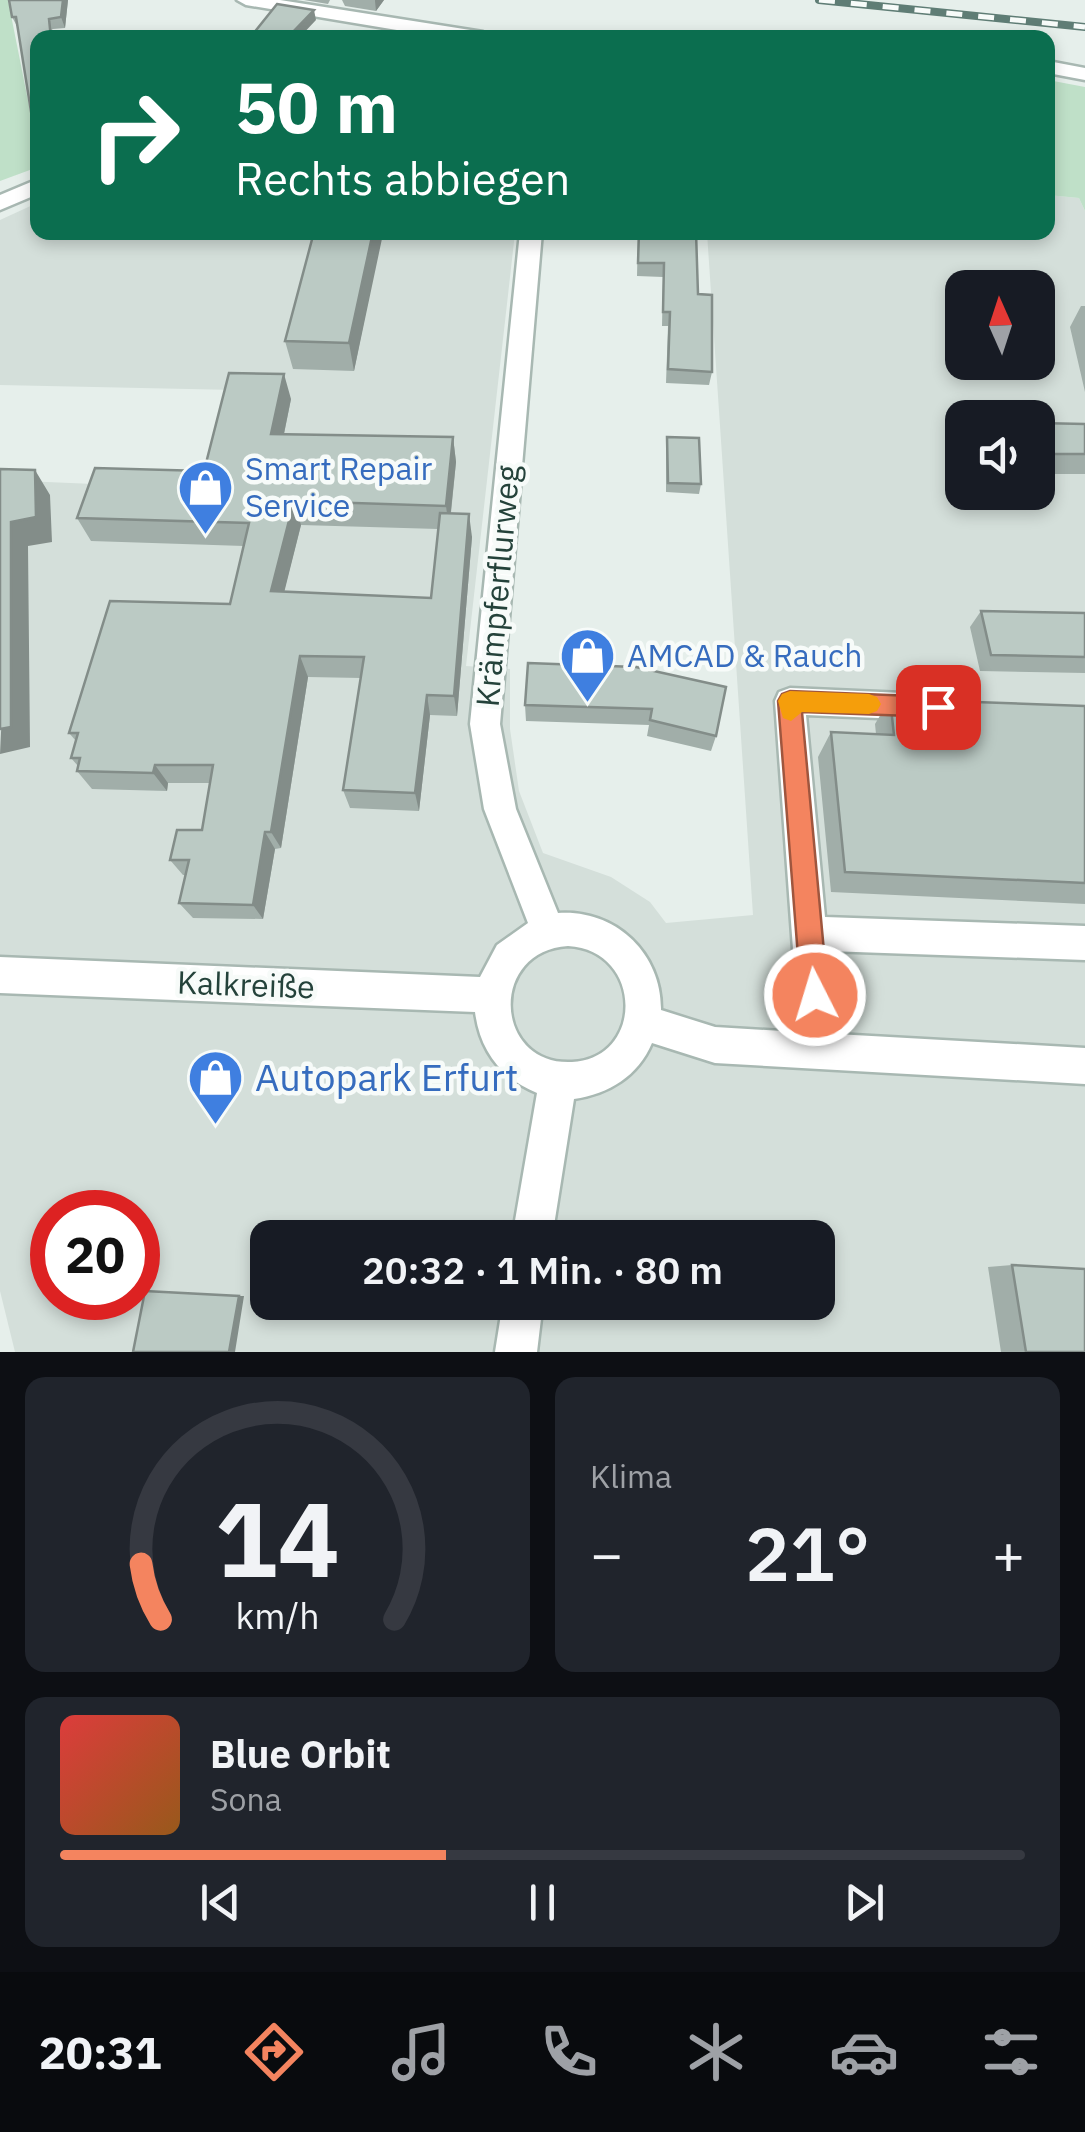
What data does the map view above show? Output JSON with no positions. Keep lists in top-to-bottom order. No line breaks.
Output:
{"streets":{"street":["Krämpferflurweg","Kalkreiße"]},"crossings":[["Krämpferflurweg","Kalkreiße"]],"places":{"shop":["Smart Repair Service","AMCAD & Rauch","Autopark Erfurt"]},"north":"top","page":{"turn":["50 m","Rechts abbiegen"],"limit":"20","trip":"20:32 · 1 Min. · 80 m","tile":"Klima","heat":["−","21°","+"],"song":["Blue Orbit","Sona"],"tabs":"20:31","gauge":["14","km/h"]}}
